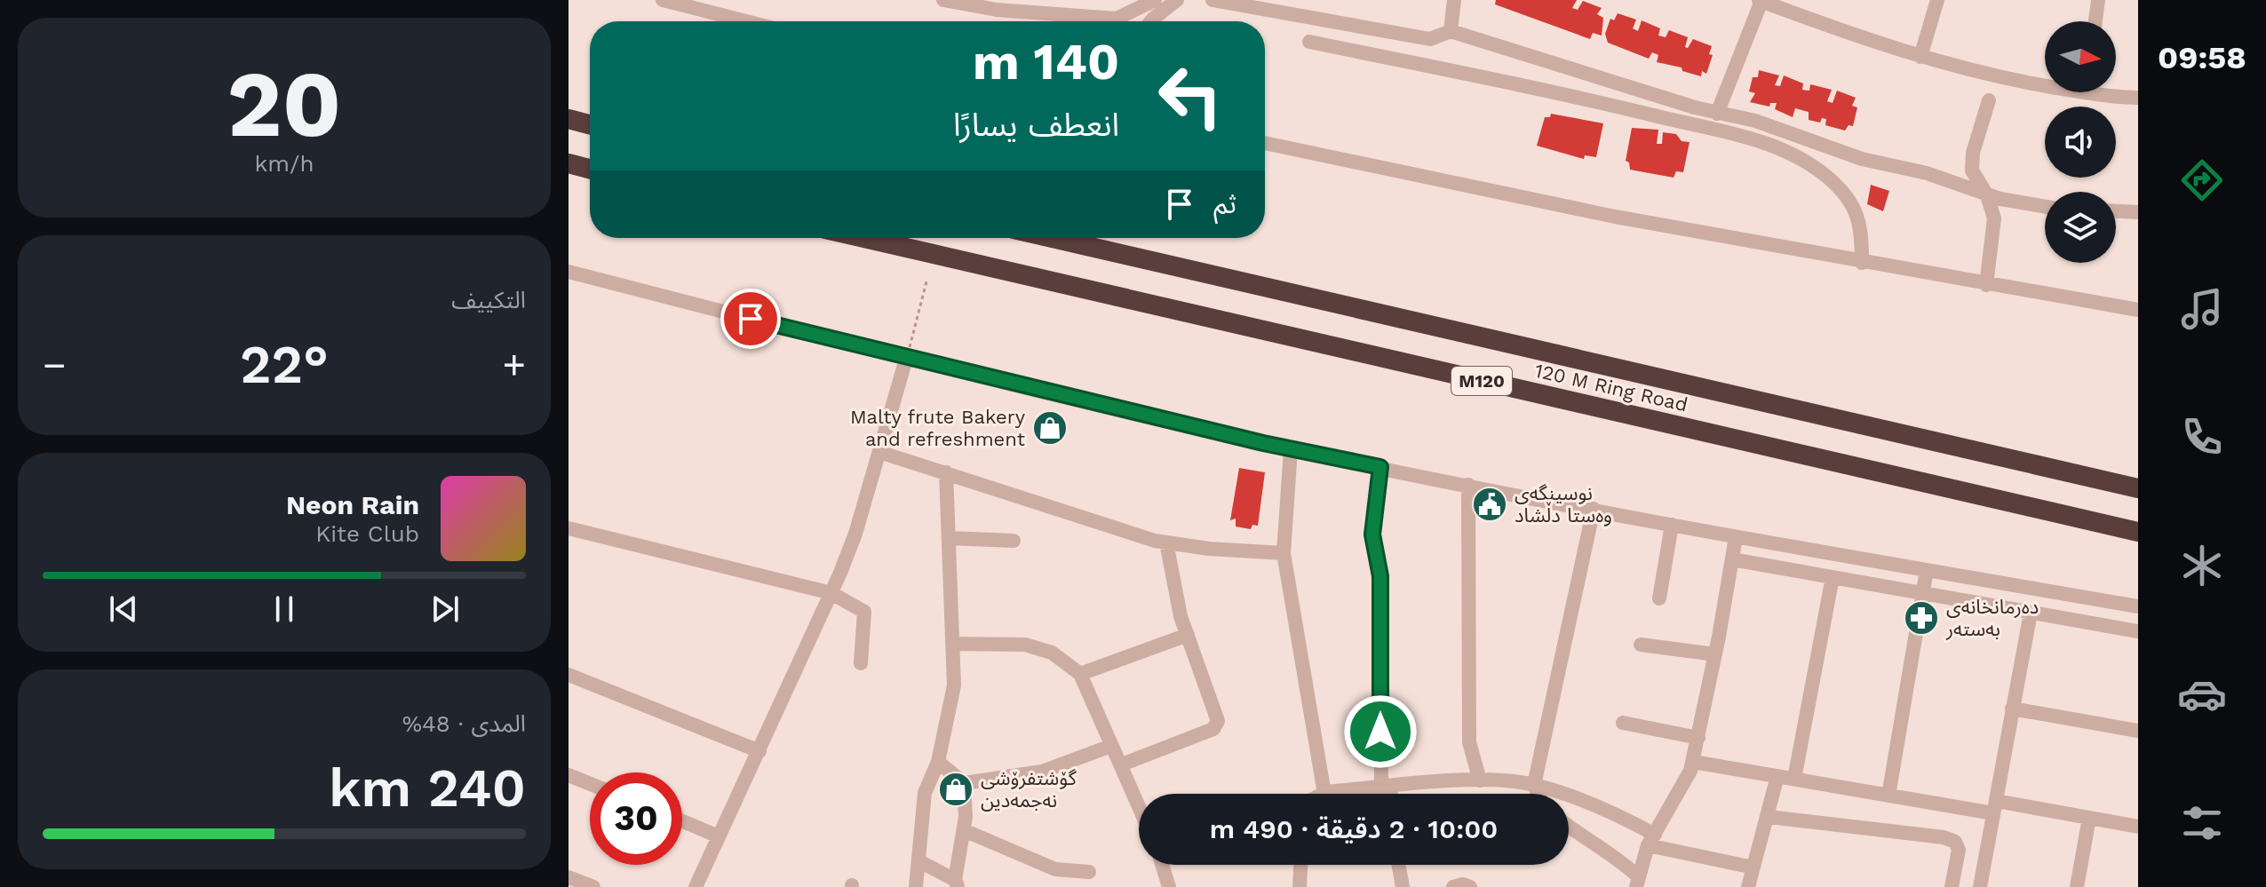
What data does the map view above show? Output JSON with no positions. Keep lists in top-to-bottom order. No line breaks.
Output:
{"streets":{"highway":["M120","120 M Ring Road"]},"places":{"shop":["Malty frute Bakery and refreshment","گۆشتفرۆشی نەجمەدین"],"public building":["نوسینگەی وەستا دڵشاد"],"pharmacy":["دەرمانخانەی بەستەر"]},"north":"right","page":{"tabs":"09:58","tile":[["20","km/h"],"التكييف",["المدى · 48%","240 km"]],"turn":["140 m","انعطف يسارًا"],"then":"ثم","heat":["−","22°","+"],"song":["Neon Rain","Kite Club"],"limit":"30","trip":"10:00 · 2 دقيقة · 490 m"}}
